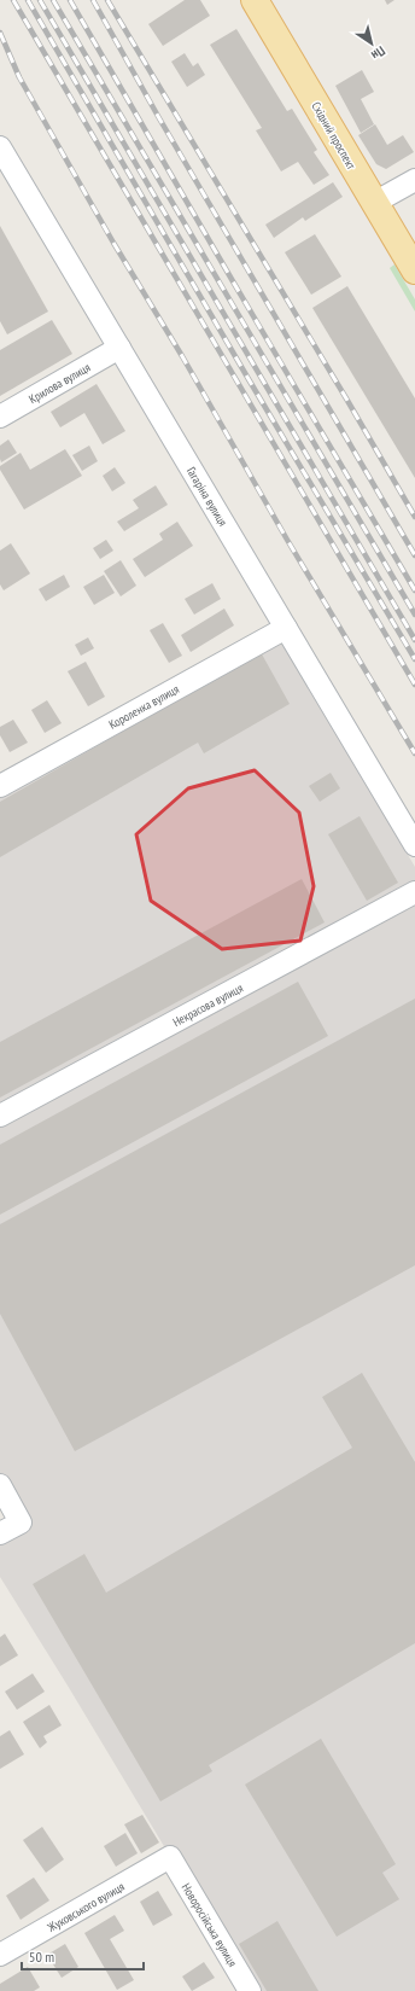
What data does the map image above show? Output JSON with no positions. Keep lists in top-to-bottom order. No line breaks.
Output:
{"streets":{"main road":["Східний проспект"],"street":["Крилова вулиця","Гагаріна вулиця","Короленка вулиця","Некрасова вулиця","Жуковського вулиця","Новоросійська вулиця"]},"crossings":[["Крилова вулиця","Гагаріна вулиця"],["Гагаріна вулиця","Короленка вулиця"],["Жуковського вулиця","Новоросійська вулиця"]],"scale_bar":"50 m","north":"bottom right"}
